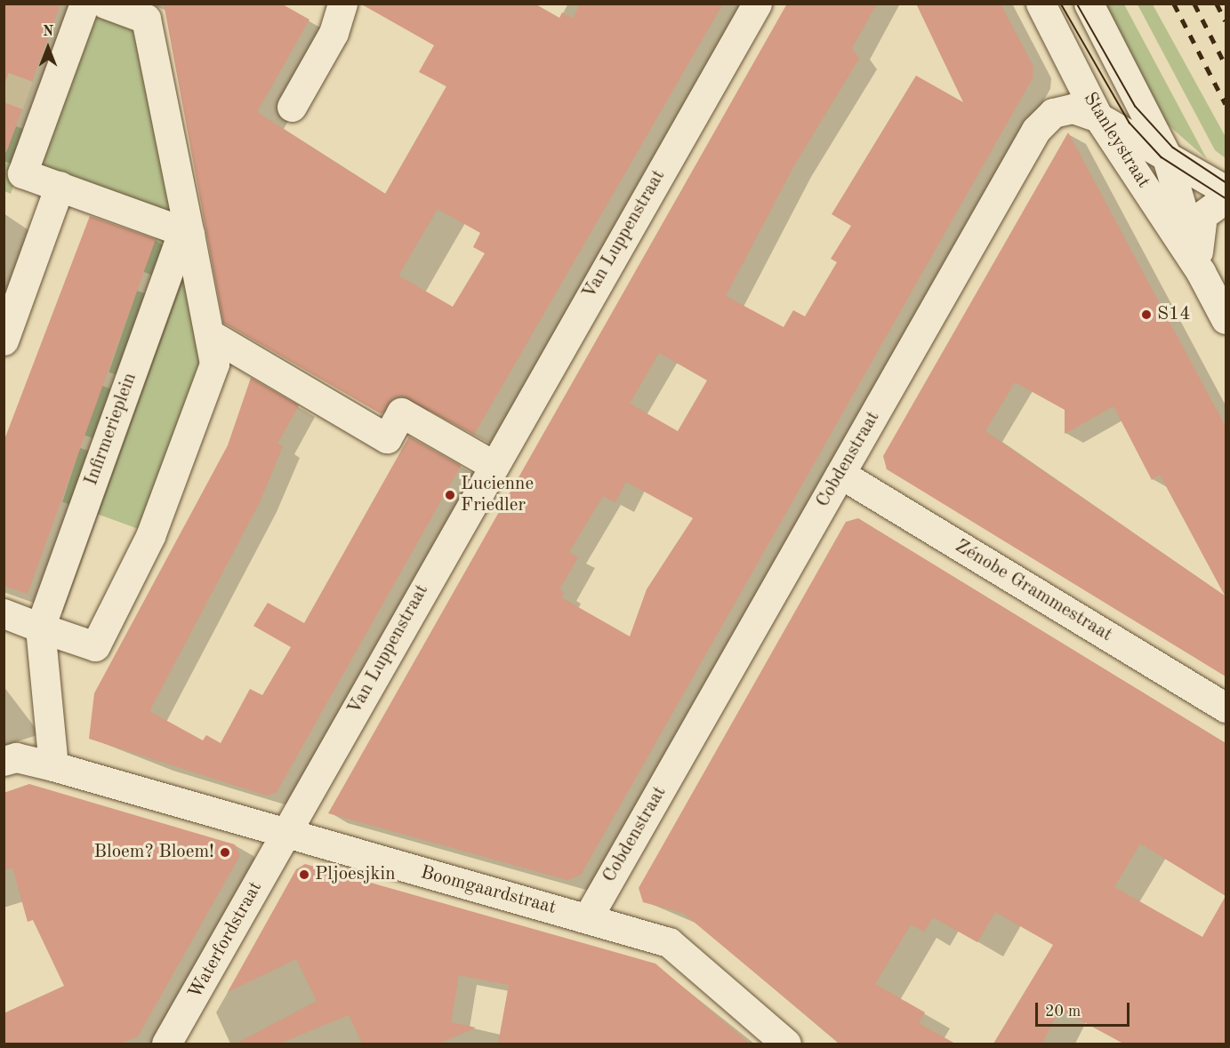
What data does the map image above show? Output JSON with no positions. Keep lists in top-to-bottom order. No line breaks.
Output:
{"streets":{"street":["Stanleystraat","Van Luppenstraat","Infirmerieplein","Cobdenstraat","Zénobe Grammestraat","Boomgaardstraat","Waterfordstraat"]},"crossings":[["Stanleystraat","Cobdenstraat"],["Van Luppenstraat","Boomgaardstraat"],["Van Luppenstraat","Waterfordstraat"],["Infirmerieplein","Boomgaardstraat"],["Cobdenstraat","Zénobe Grammestraat"],["Cobdenstraat","Boomgaardstraat"],["Boomgaardstraat","Waterfordstraat"]],"places":["S14","Lucienne Friedler","Bloem? Bloem!","Pljoesjkin"],"scale_bar":"20 m","north":"top"}
